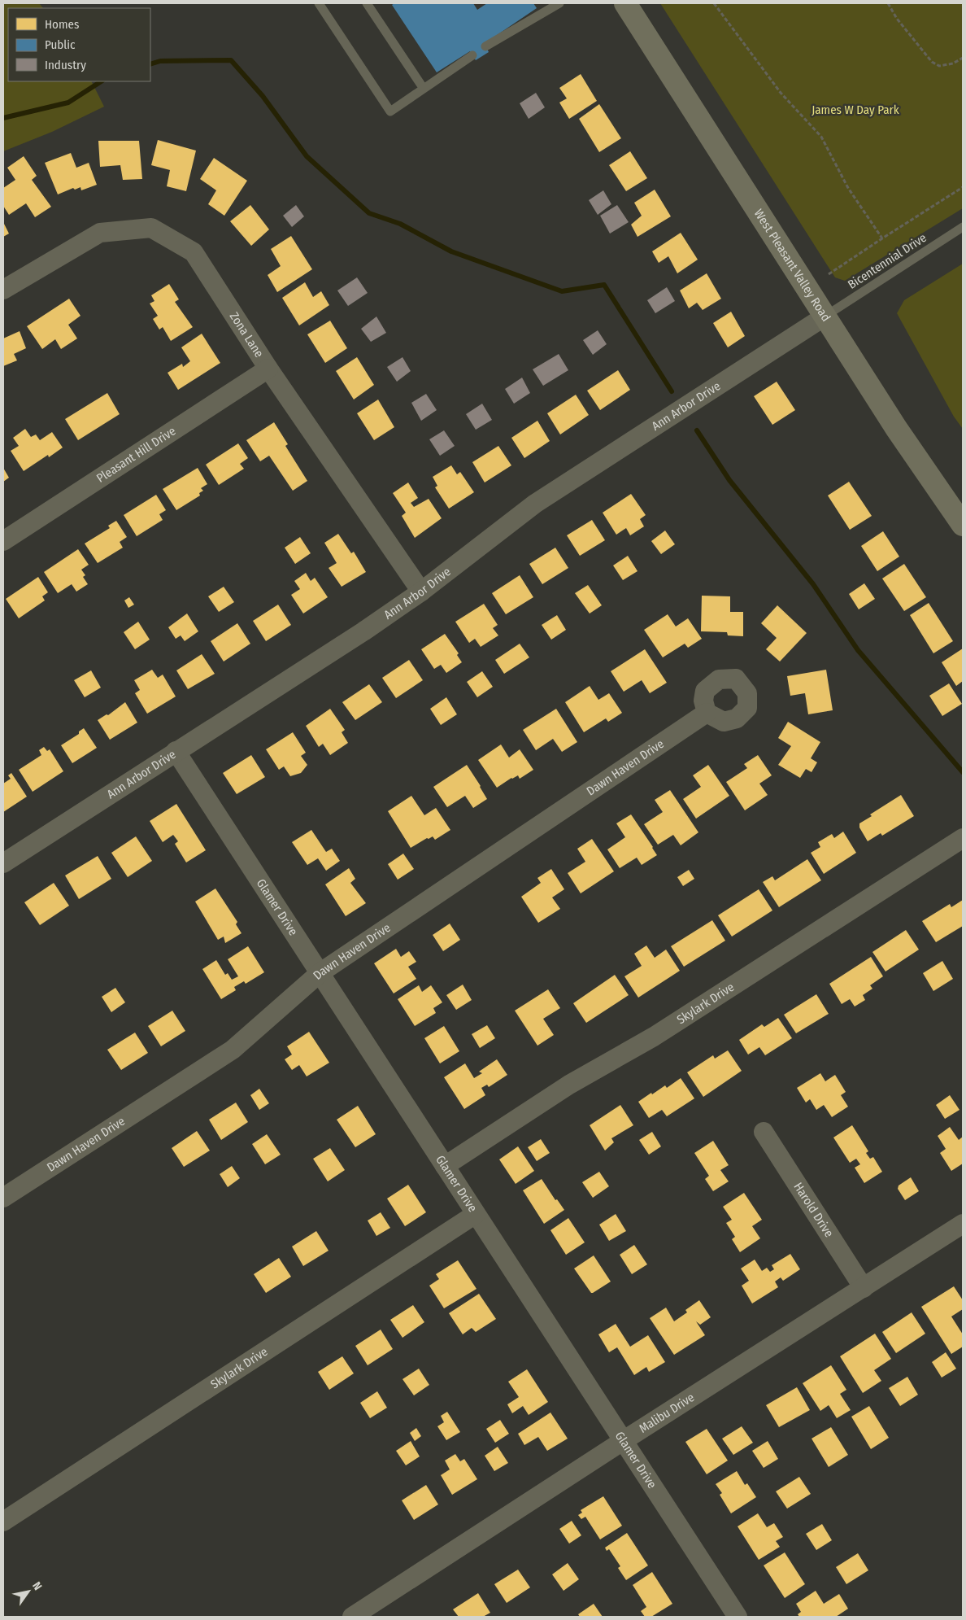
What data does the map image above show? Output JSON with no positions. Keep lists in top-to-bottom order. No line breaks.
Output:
{"streets":{"main road":["West Pleasant Valley Road"],"street":["Zona Lane","Ann Arbor Drive","Pleasant Hill Drive","Dawn Haven Drive","Glamer Drive","Skylark Drive","Harold Drive","Malibu Drive"],"lane":["Bicentennial Drive"]},"crossings":[["Bicentennial Drive","West Pleasant Valley Road"],["Bicentennial Drive","Ann Arbor Drive"],["West Pleasant Valley Road","Ann Arbor Drive"],["Zona Lane","Ann Arbor Drive"],["Zona Lane","Pleasant Hill Drive"],["Ann Arbor Drive","Glamer Drive"],["Dawn Haven Drive","Glamer Drive"],["Glamer Drive","Skylark Drive"],["Glamer Drive","Malibu Drive"],["Harold Drive","Malibu Drive"]],"parks":["James W Day Park"],"legend":["Homes","Public","Industry"],"north":"top right"}
